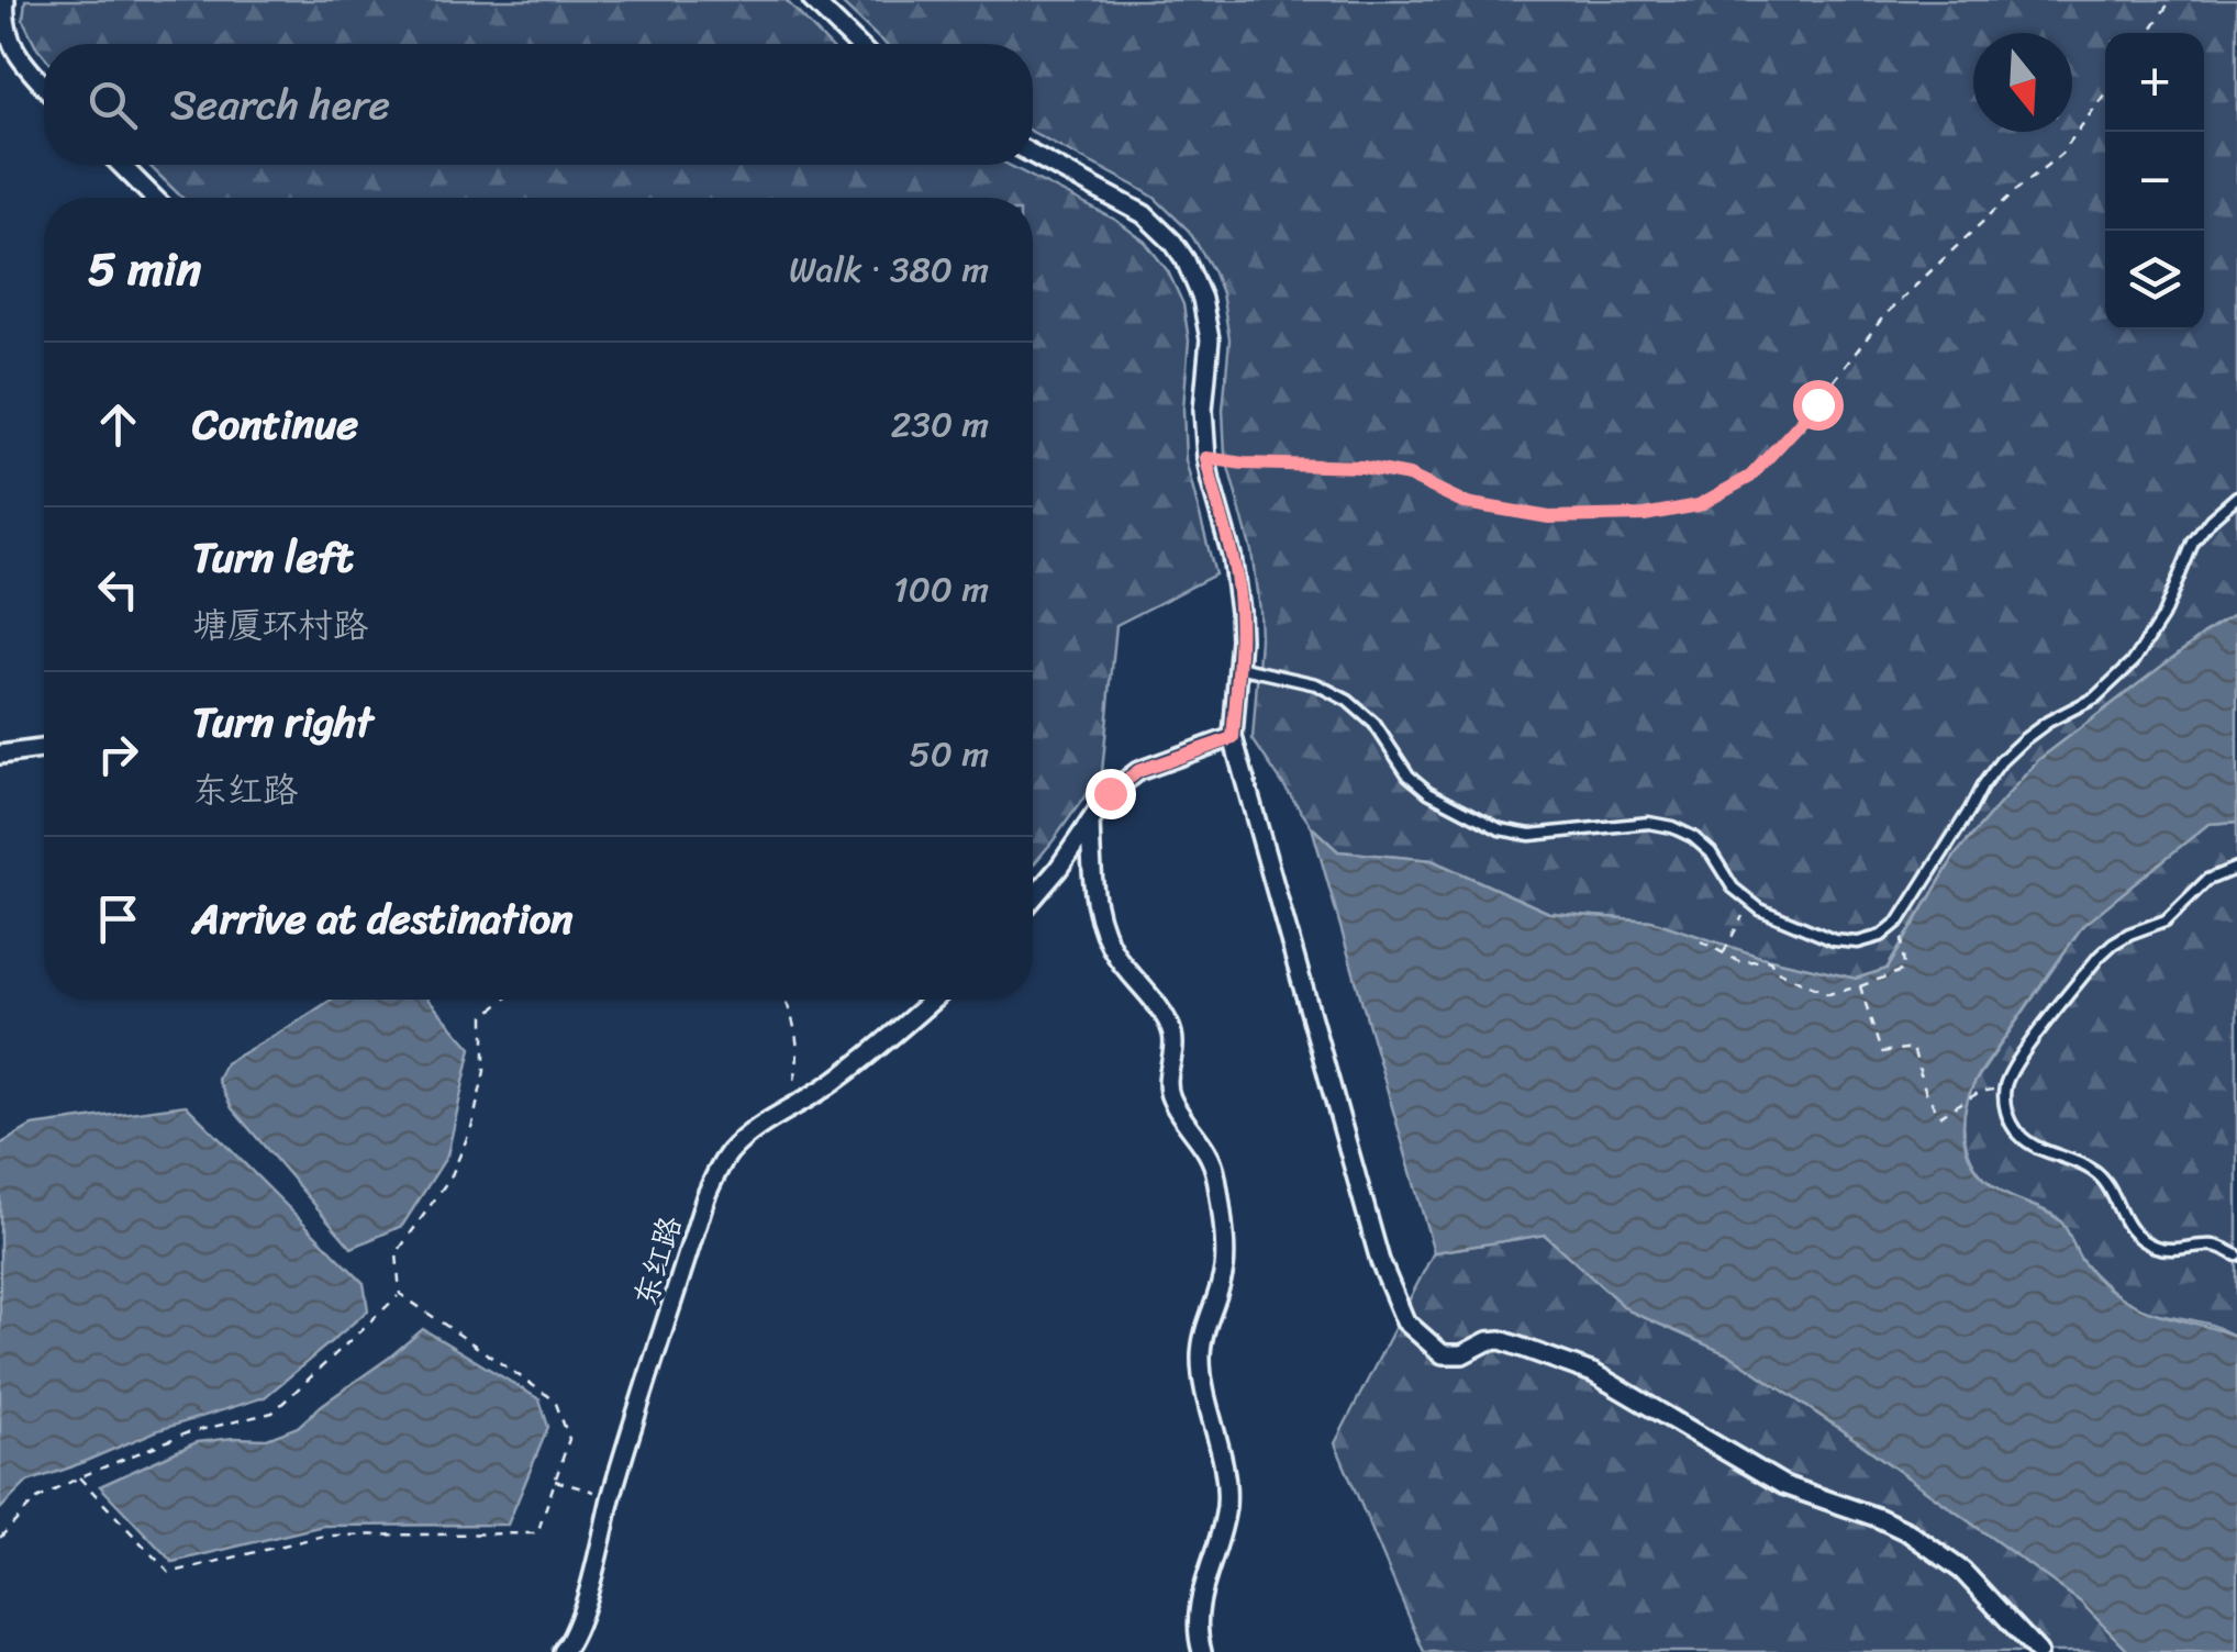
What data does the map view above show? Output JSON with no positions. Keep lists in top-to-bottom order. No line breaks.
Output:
{"streets":{"street":["东红路"]},"north":"bottom","page":{"map_buttons":["+","−"],"search":"Search here","heading":["5 min","Walk · 380 m"],"list":[["Continue","230 m"],["Turn left","塘厦环村路","100 m"],["Turn right","东红路","50 m"],"Arrive at destination"]}}
